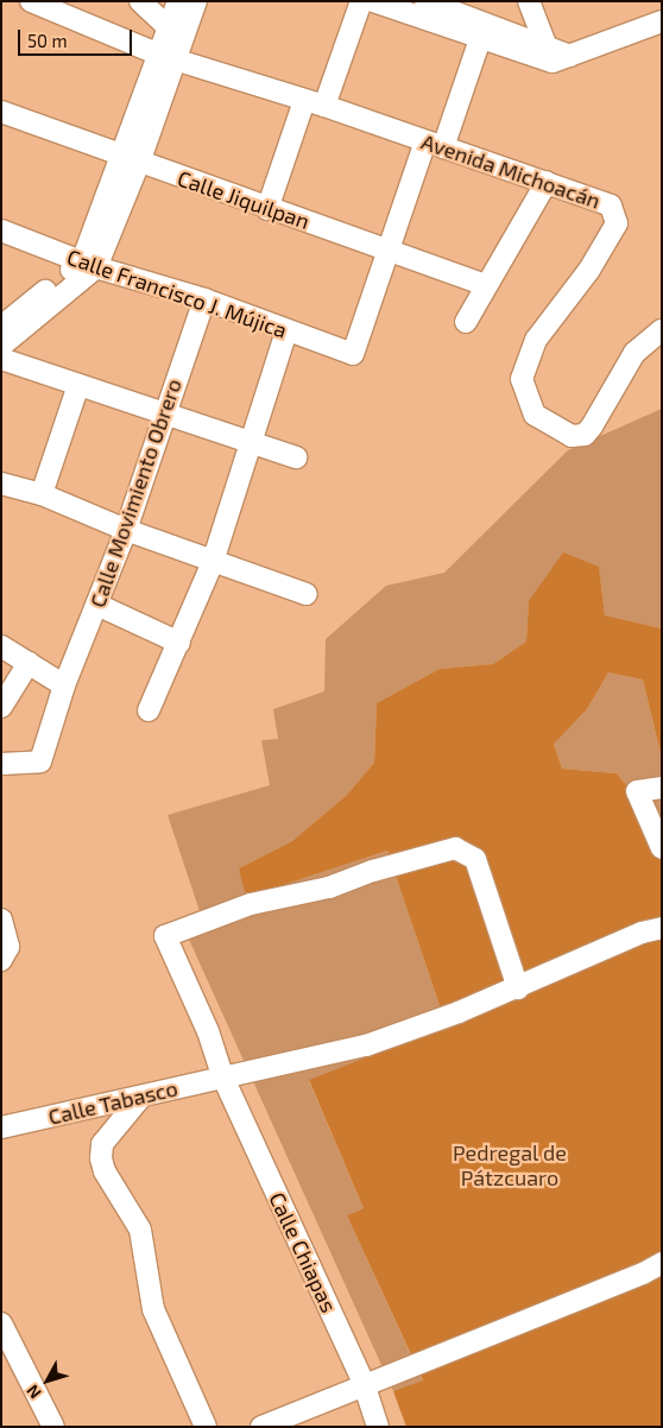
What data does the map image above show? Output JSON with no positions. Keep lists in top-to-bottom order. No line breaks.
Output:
{"streets":{"street":["Avenida Michoacán","Calle Jiquilpan","Calle Francisco J. Mújica","Calle Movimiento Obrero","Calle Tabasco","Calle Chiapas"]},"crossings":[["Calle Jiquilpan","Calle Francisco J. Mújica"],["Calle Francisco J. Mújica","Calle Movimiento Obrero"],["Calle Tabasco","Calle Chiapas"]],"parks":["Pedregal de Pátzcuaro"],"scale_bar":"50 m","north":"bottom left"}
